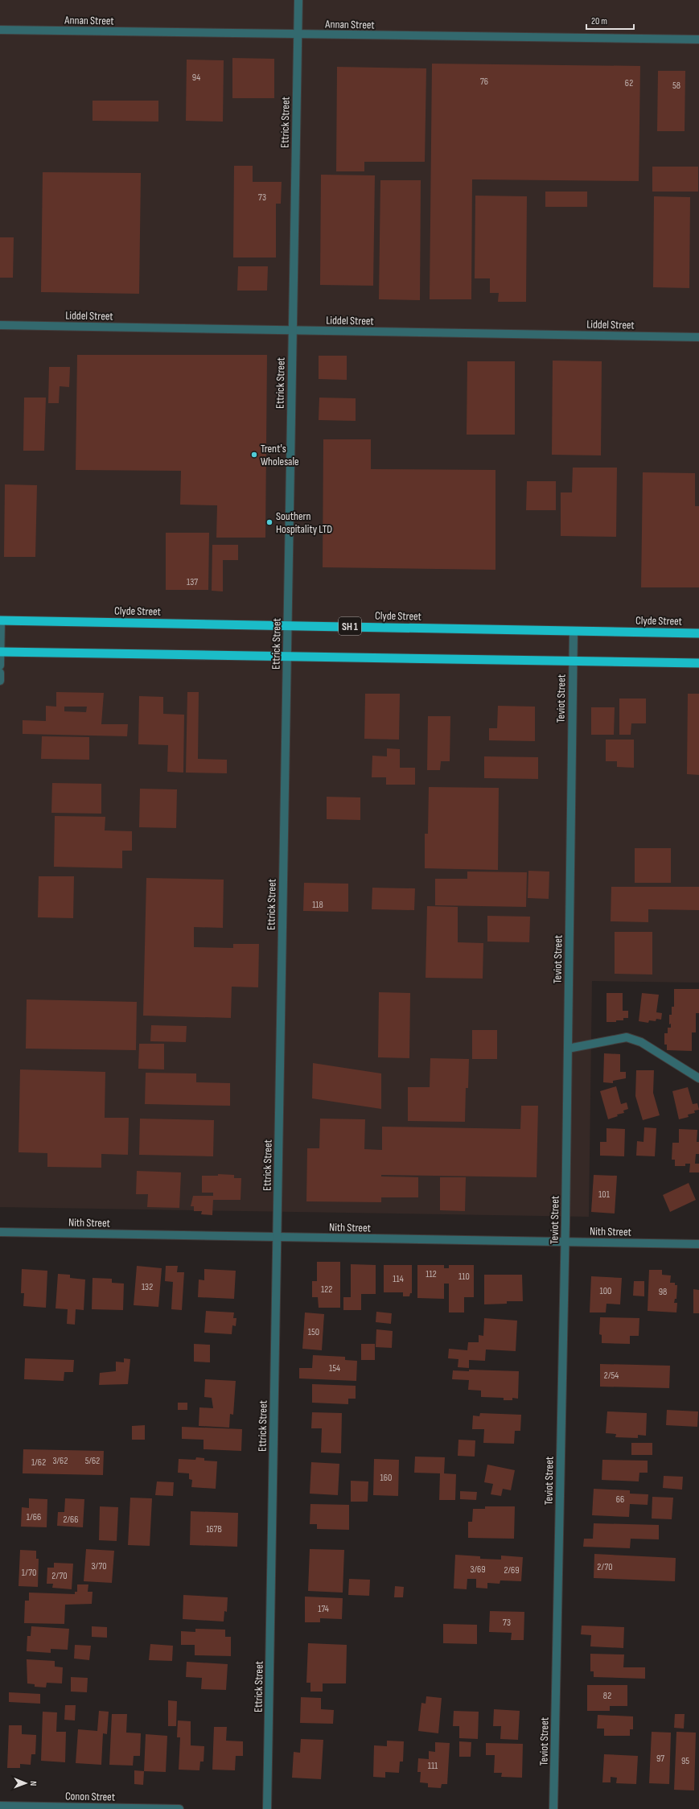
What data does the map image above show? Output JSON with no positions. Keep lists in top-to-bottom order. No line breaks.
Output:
{"streets":{"highway":["Clyde Street","SH 1"],"street":["Annan Street","Ettrick Street","Liddel Street","Teviot Street","Nith Street","Conon Street"]},"crossings":[["Annan Street","Ettrick Street"],["Ettrick Street","Liddel Street"],["Ettrick Street","Clyde Street"],["Ettrick Street","Nith Street"],["Clyde Street","Teviot Street"],["Teviot Street","Nith Street"]],"places":["Trent's Wholesale","Southern Hospitality LTD"],"house_numbers":["94","76","62","58","73","137","118","101","112","110","114","132","122","100","98","150","154","2/54","3/62","5/62","1/62","160","66","1/66","2/66","167B","3/70","2/70","3/69","2/69","1/70","2/70","174","73","82","97","95","111"],"scale_bar":"20 m","north":"right"}
